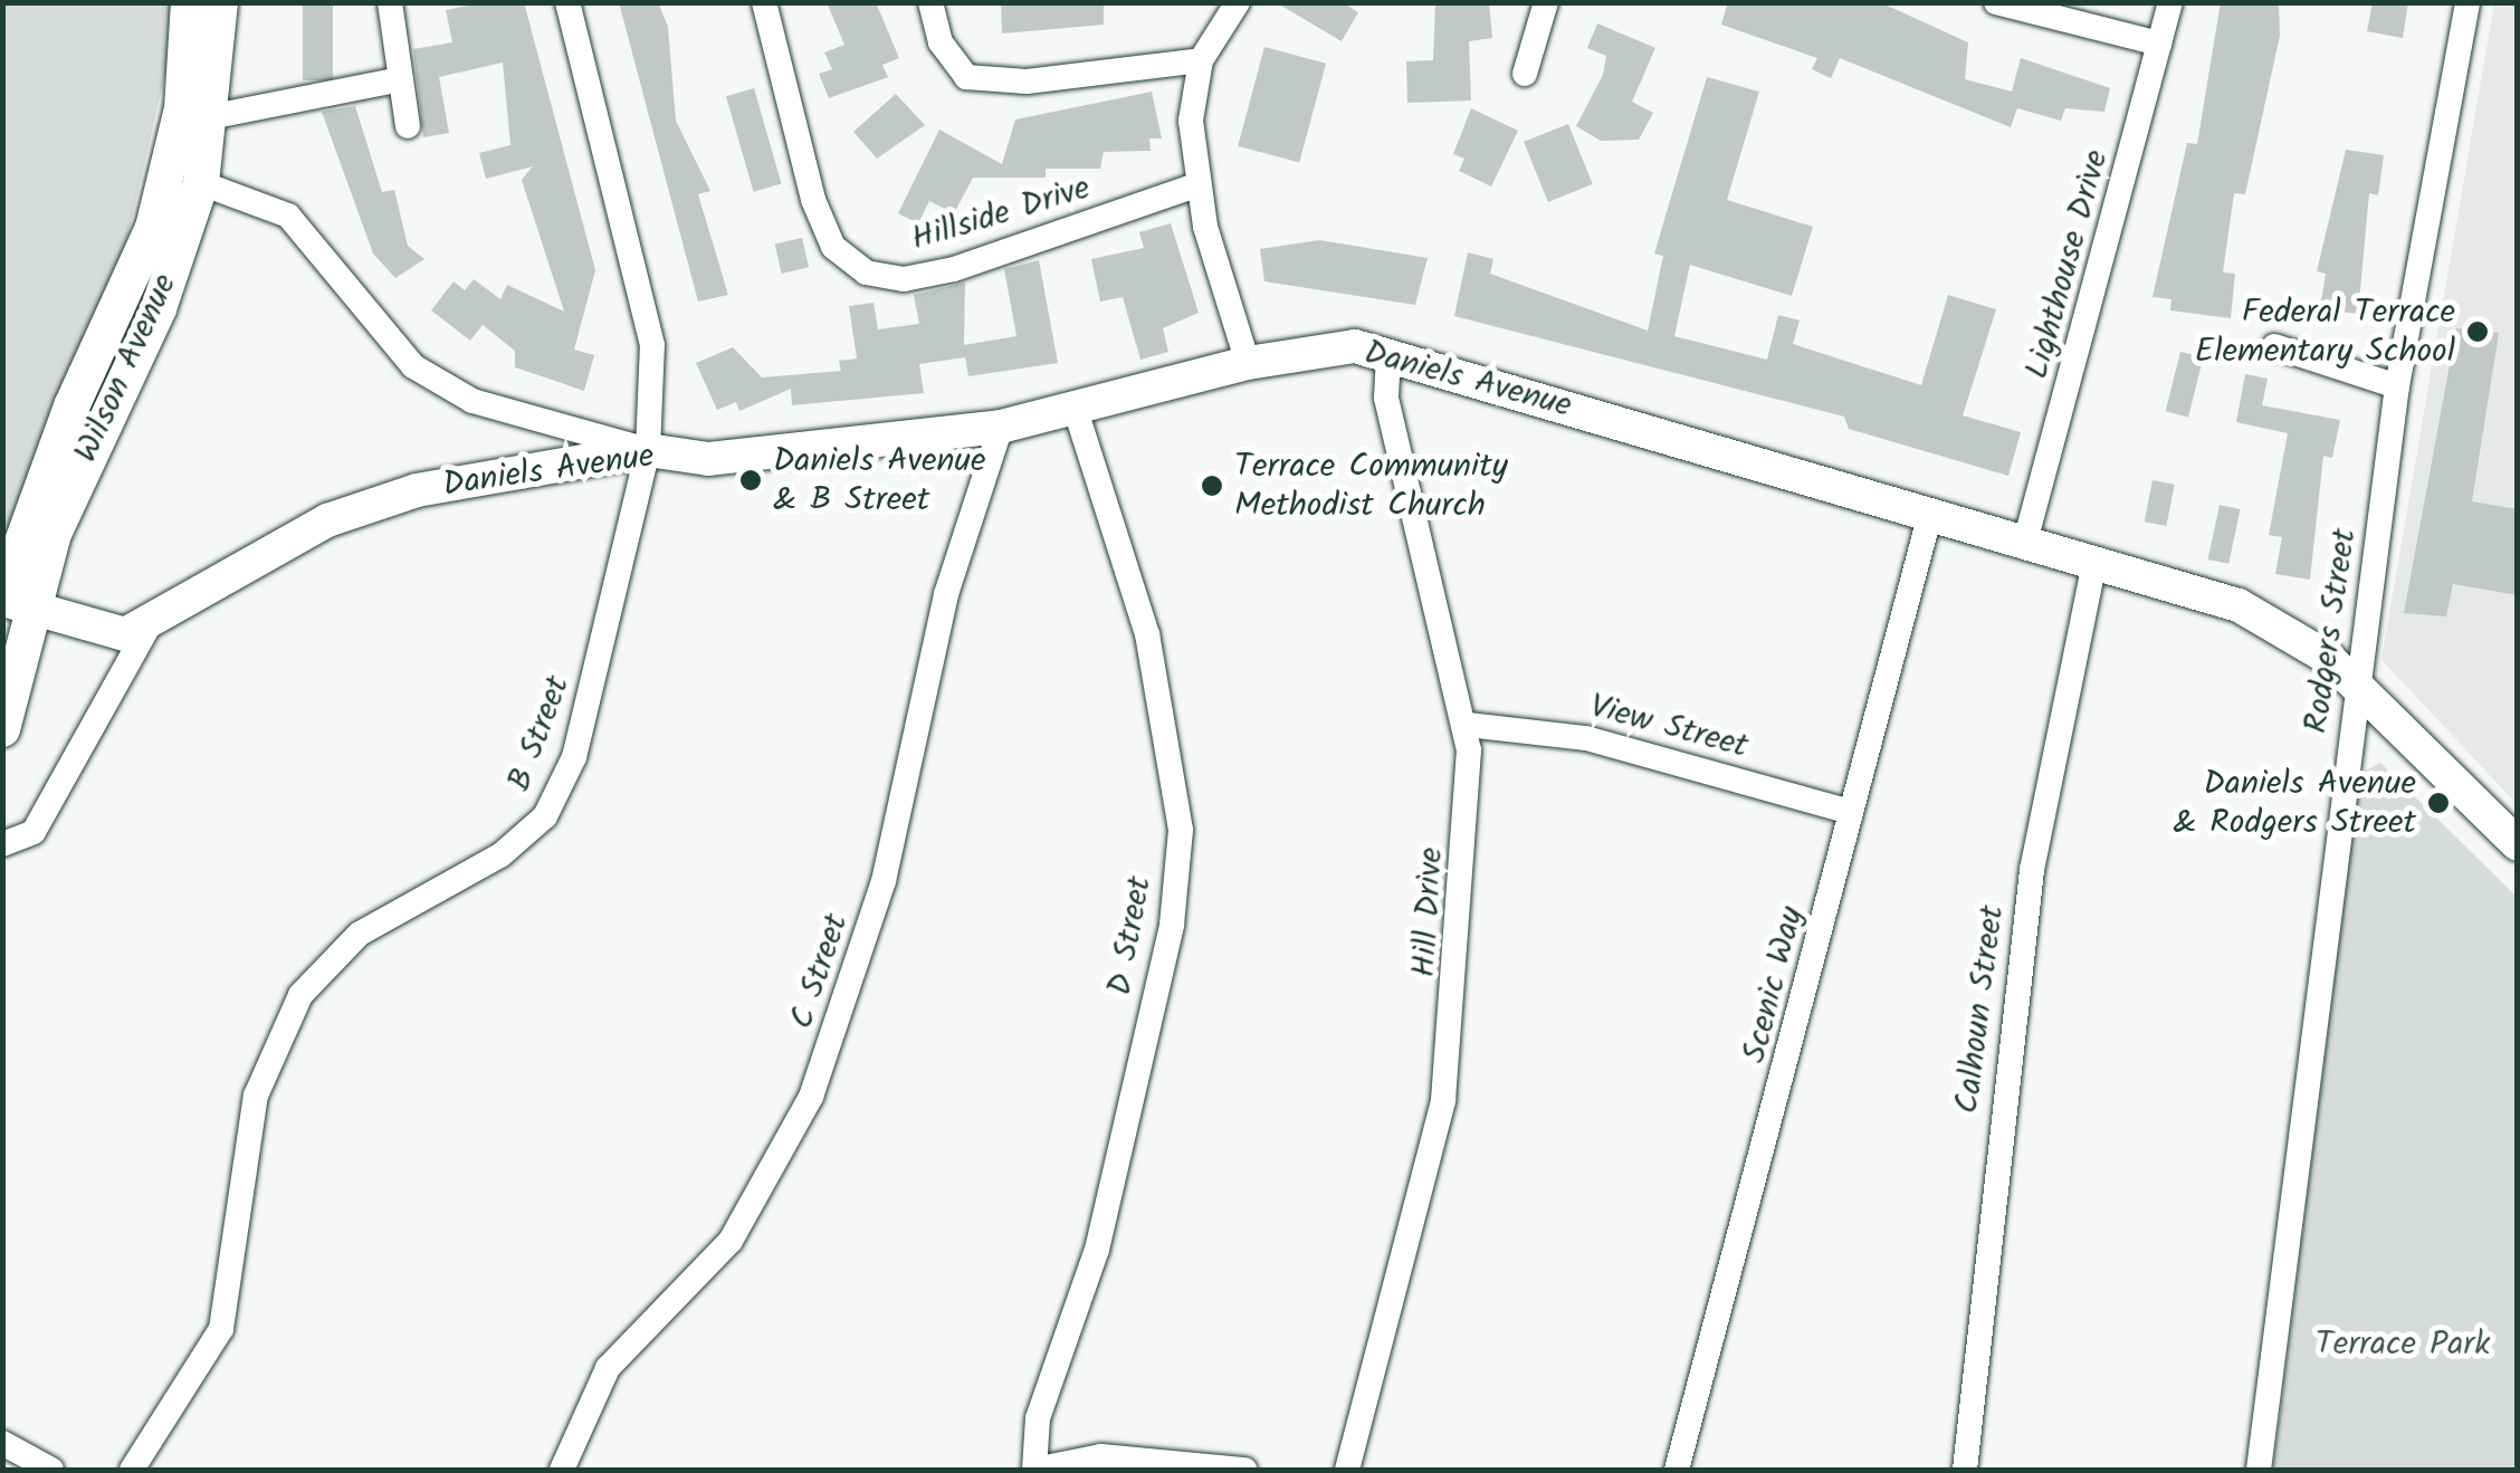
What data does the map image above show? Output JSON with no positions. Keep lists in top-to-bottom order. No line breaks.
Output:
{"streets":{"main road":["Wilson Avenue"],"street":["Hillside Drive","Lighthouse Drive","Daniels Avenue","Rodgers Street","View Street","B Street","Hill Drive","D Street","C Street","Scenic Way","Calhoun Street"]},"crossings":[["Lighthouse Drive","Daniels Avenue"],["Wilson Avenue","Daniels Avenue"],["Daniels Avenue","Rodgers Street"],["Daniels Avenue","B Street"],["Daniels Avenue","Hill Drive"],["Daniels Avenue","D Street"],["Daniels Avenue","C Street"],["Daniels Avenue","Scenic Way"],["Daniels Avenue","Calhoun Street"],["View Street","Hill Drive"],["View Street","Scenic Way"]],"parks":["Terrace Park"],"places":["Federal Terrace Elementary School","Daniels Avenue & B Street","Terrace Community Methodist Church","Daniels Avenue & Rodgers Street"]}
